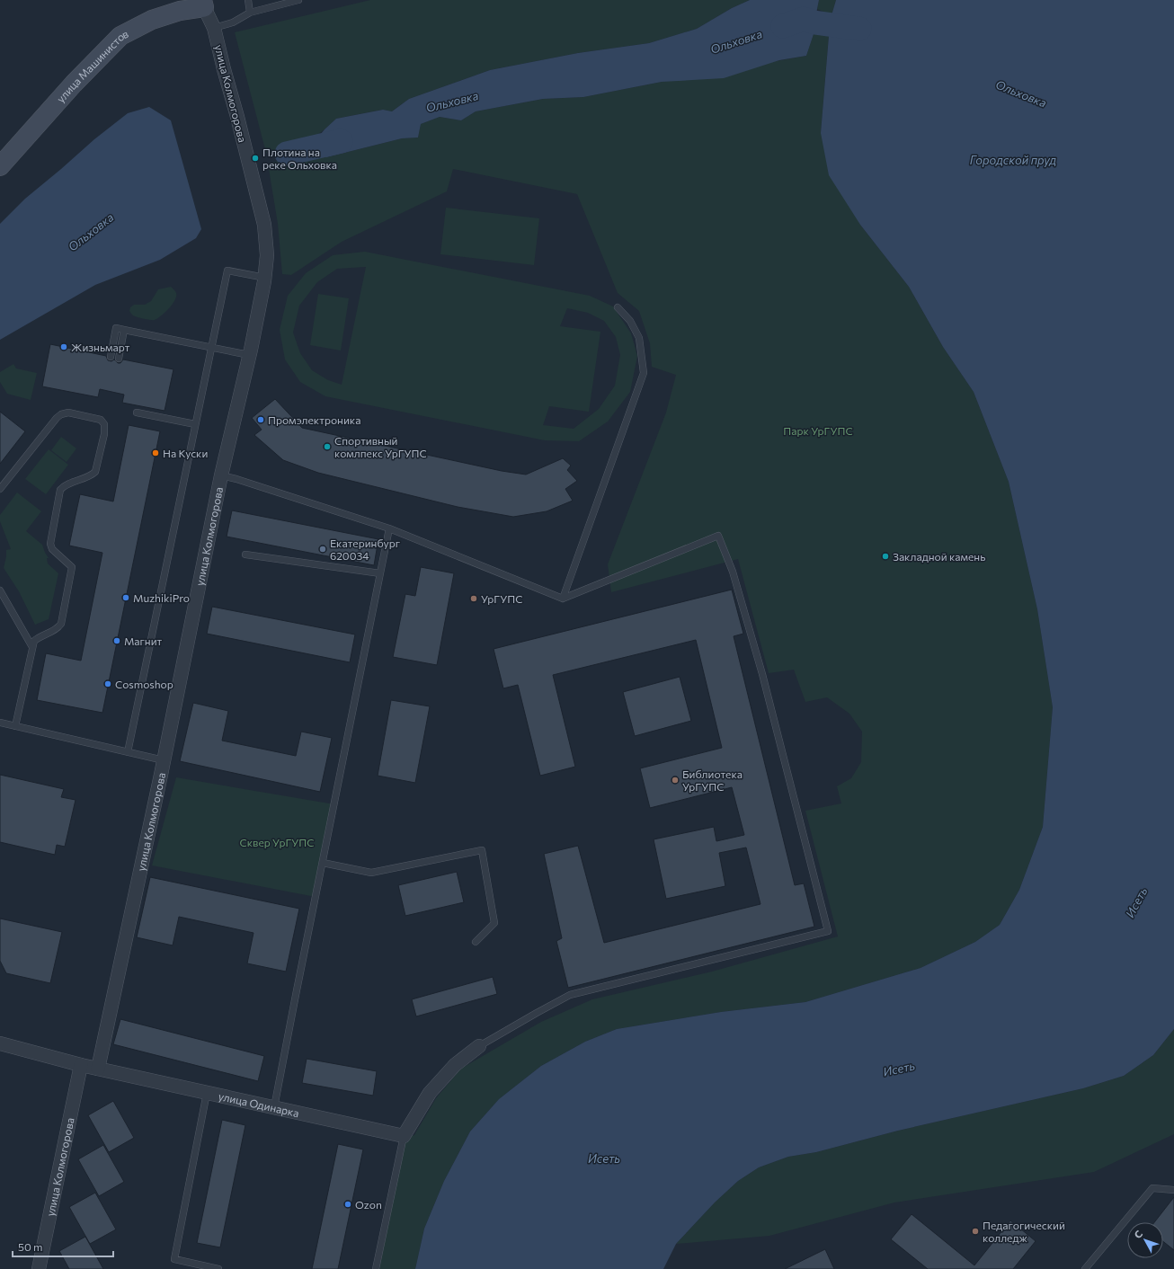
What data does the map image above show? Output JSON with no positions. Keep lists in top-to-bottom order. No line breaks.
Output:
{"streets":{"street":["улица Машинистов","улица Колмогорова","улица Одинарка"]},"crossings":[["улица Машинистов","улица Колмогорова"],["улица Колмогорова","улица Одинарка"]],"water":["Ольховка","Городской пруд","Исеть"],"parks":["Парк УрГУПС","Сквер УрГУПС"],"places":["Плотина на реке Ольховка","Жизньмарт","Промэлектроника","Спортивный комлпекс УрГУПС","На Куски","Екатеринбург 620034","Закладной камень","MuzhikiPro","УрГУПС","Магнит","Cosmoshop","Библиотека УрГУПС","Ozon","Педагогический колледж"],"scale_bar":"50 m","north":"top left"}
